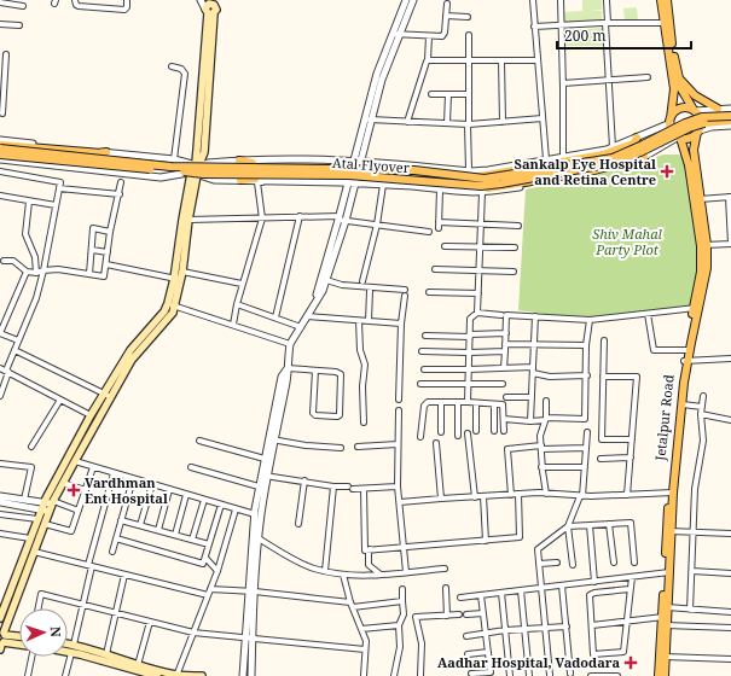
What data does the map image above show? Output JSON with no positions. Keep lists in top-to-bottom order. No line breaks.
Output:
{"streets":{"main road":["Atal Flyover","Jetalpur Road"]},"parks":["Shiv Mahal Party Plot"],"places":{"health":["Sankalp Eye Hospital and Retina Centre","Vardhman Ent Hospital","Aadhar Hospital, Vadodara"]},"scale_bar":"200 m","north":"right"}
